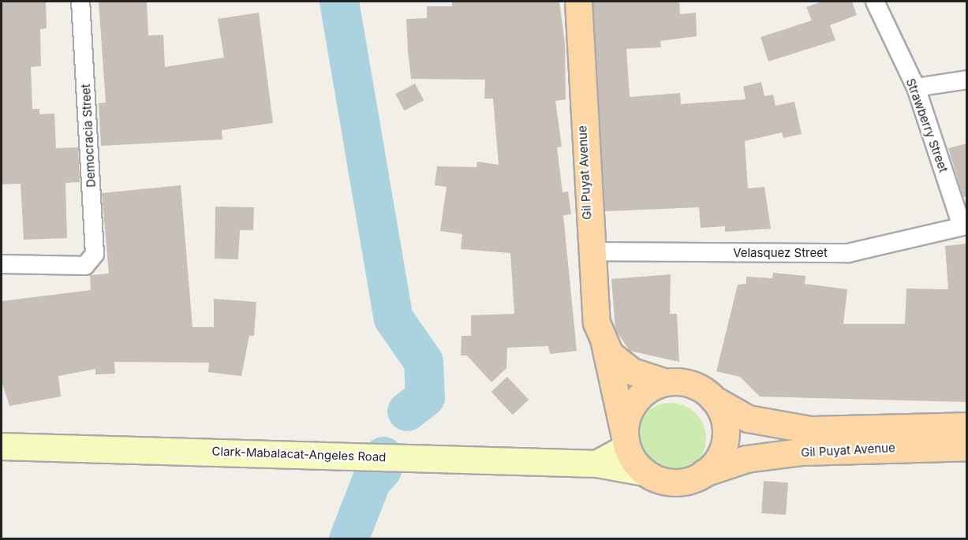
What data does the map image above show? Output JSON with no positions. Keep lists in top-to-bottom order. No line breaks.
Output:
{"streets":{"main road":["Gil Puyat Avenue"],"street":["Strawberry Street","Democracia Street","Velasquez Street","Clark-Mabalacat-Angeles Road"]},"crossings":[["Strawberry Street","Velasquez Street"],["Gil Puyat Avenue","Velasquez Street"],["Gil Puyat Avenue","Clark-Mabalacat-Angeles Road"]]}
